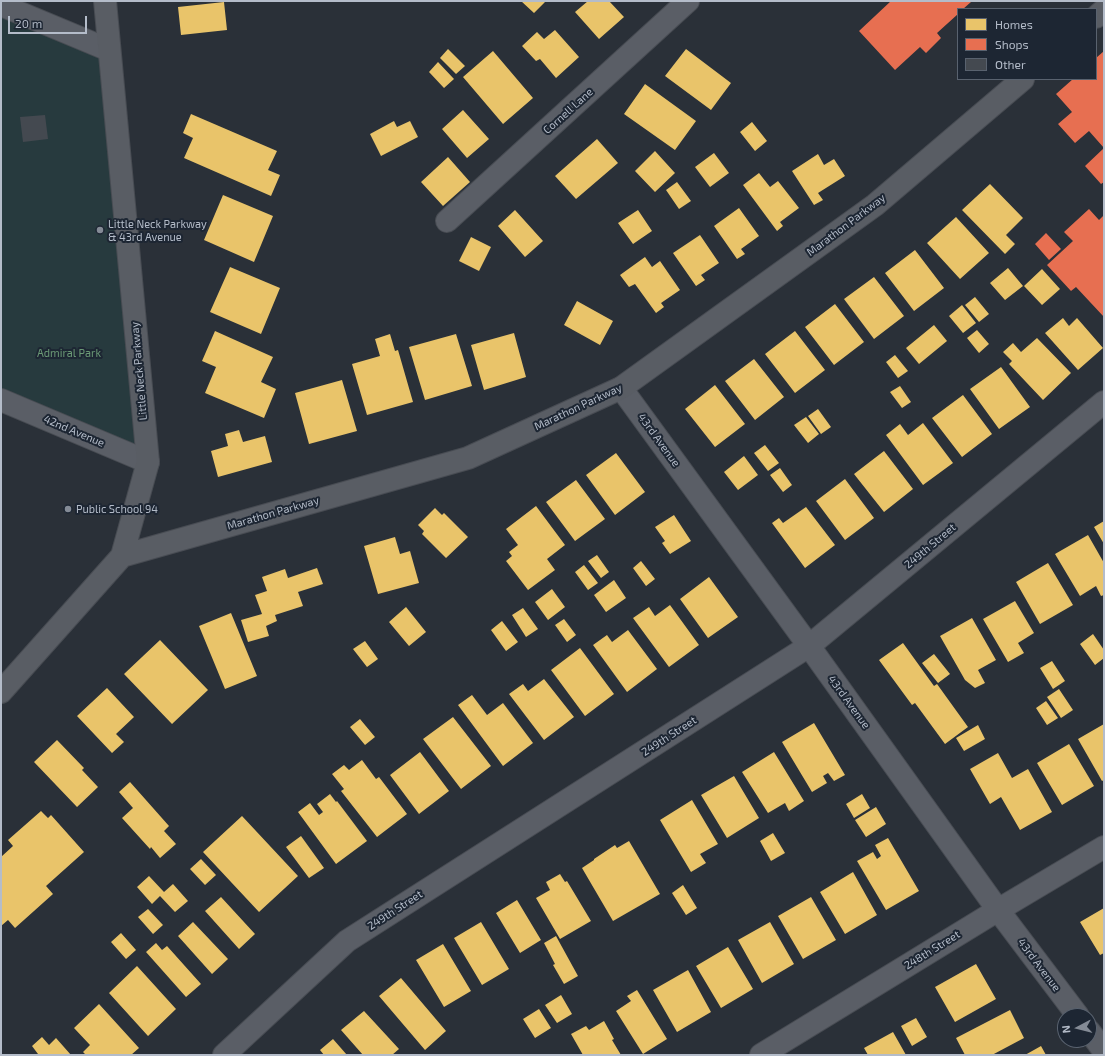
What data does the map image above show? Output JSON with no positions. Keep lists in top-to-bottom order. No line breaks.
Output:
{"streets":{"street":["Cornell Lane","Marathon Parkway","Little Neck Parkway","42nd Avenue","43rd Avenue","249th Street","248th Street"]},"crossings":[["Marathon Parkway","Little Neck Parkway"],["Marathon Parkway","43rd Avenue"],["Little Neck Parkway","42nd Avenue"],["43rd Avenue","249th Street"],["43rd Avenue","248th Street"]],"parks":["Admiral Park"],"places":["Little Neck Parkway & 43rd Avenue","Public School 94"],"legend":["Homes","Shops","Other"],"scale_bar":"20 m","north":"left"}
